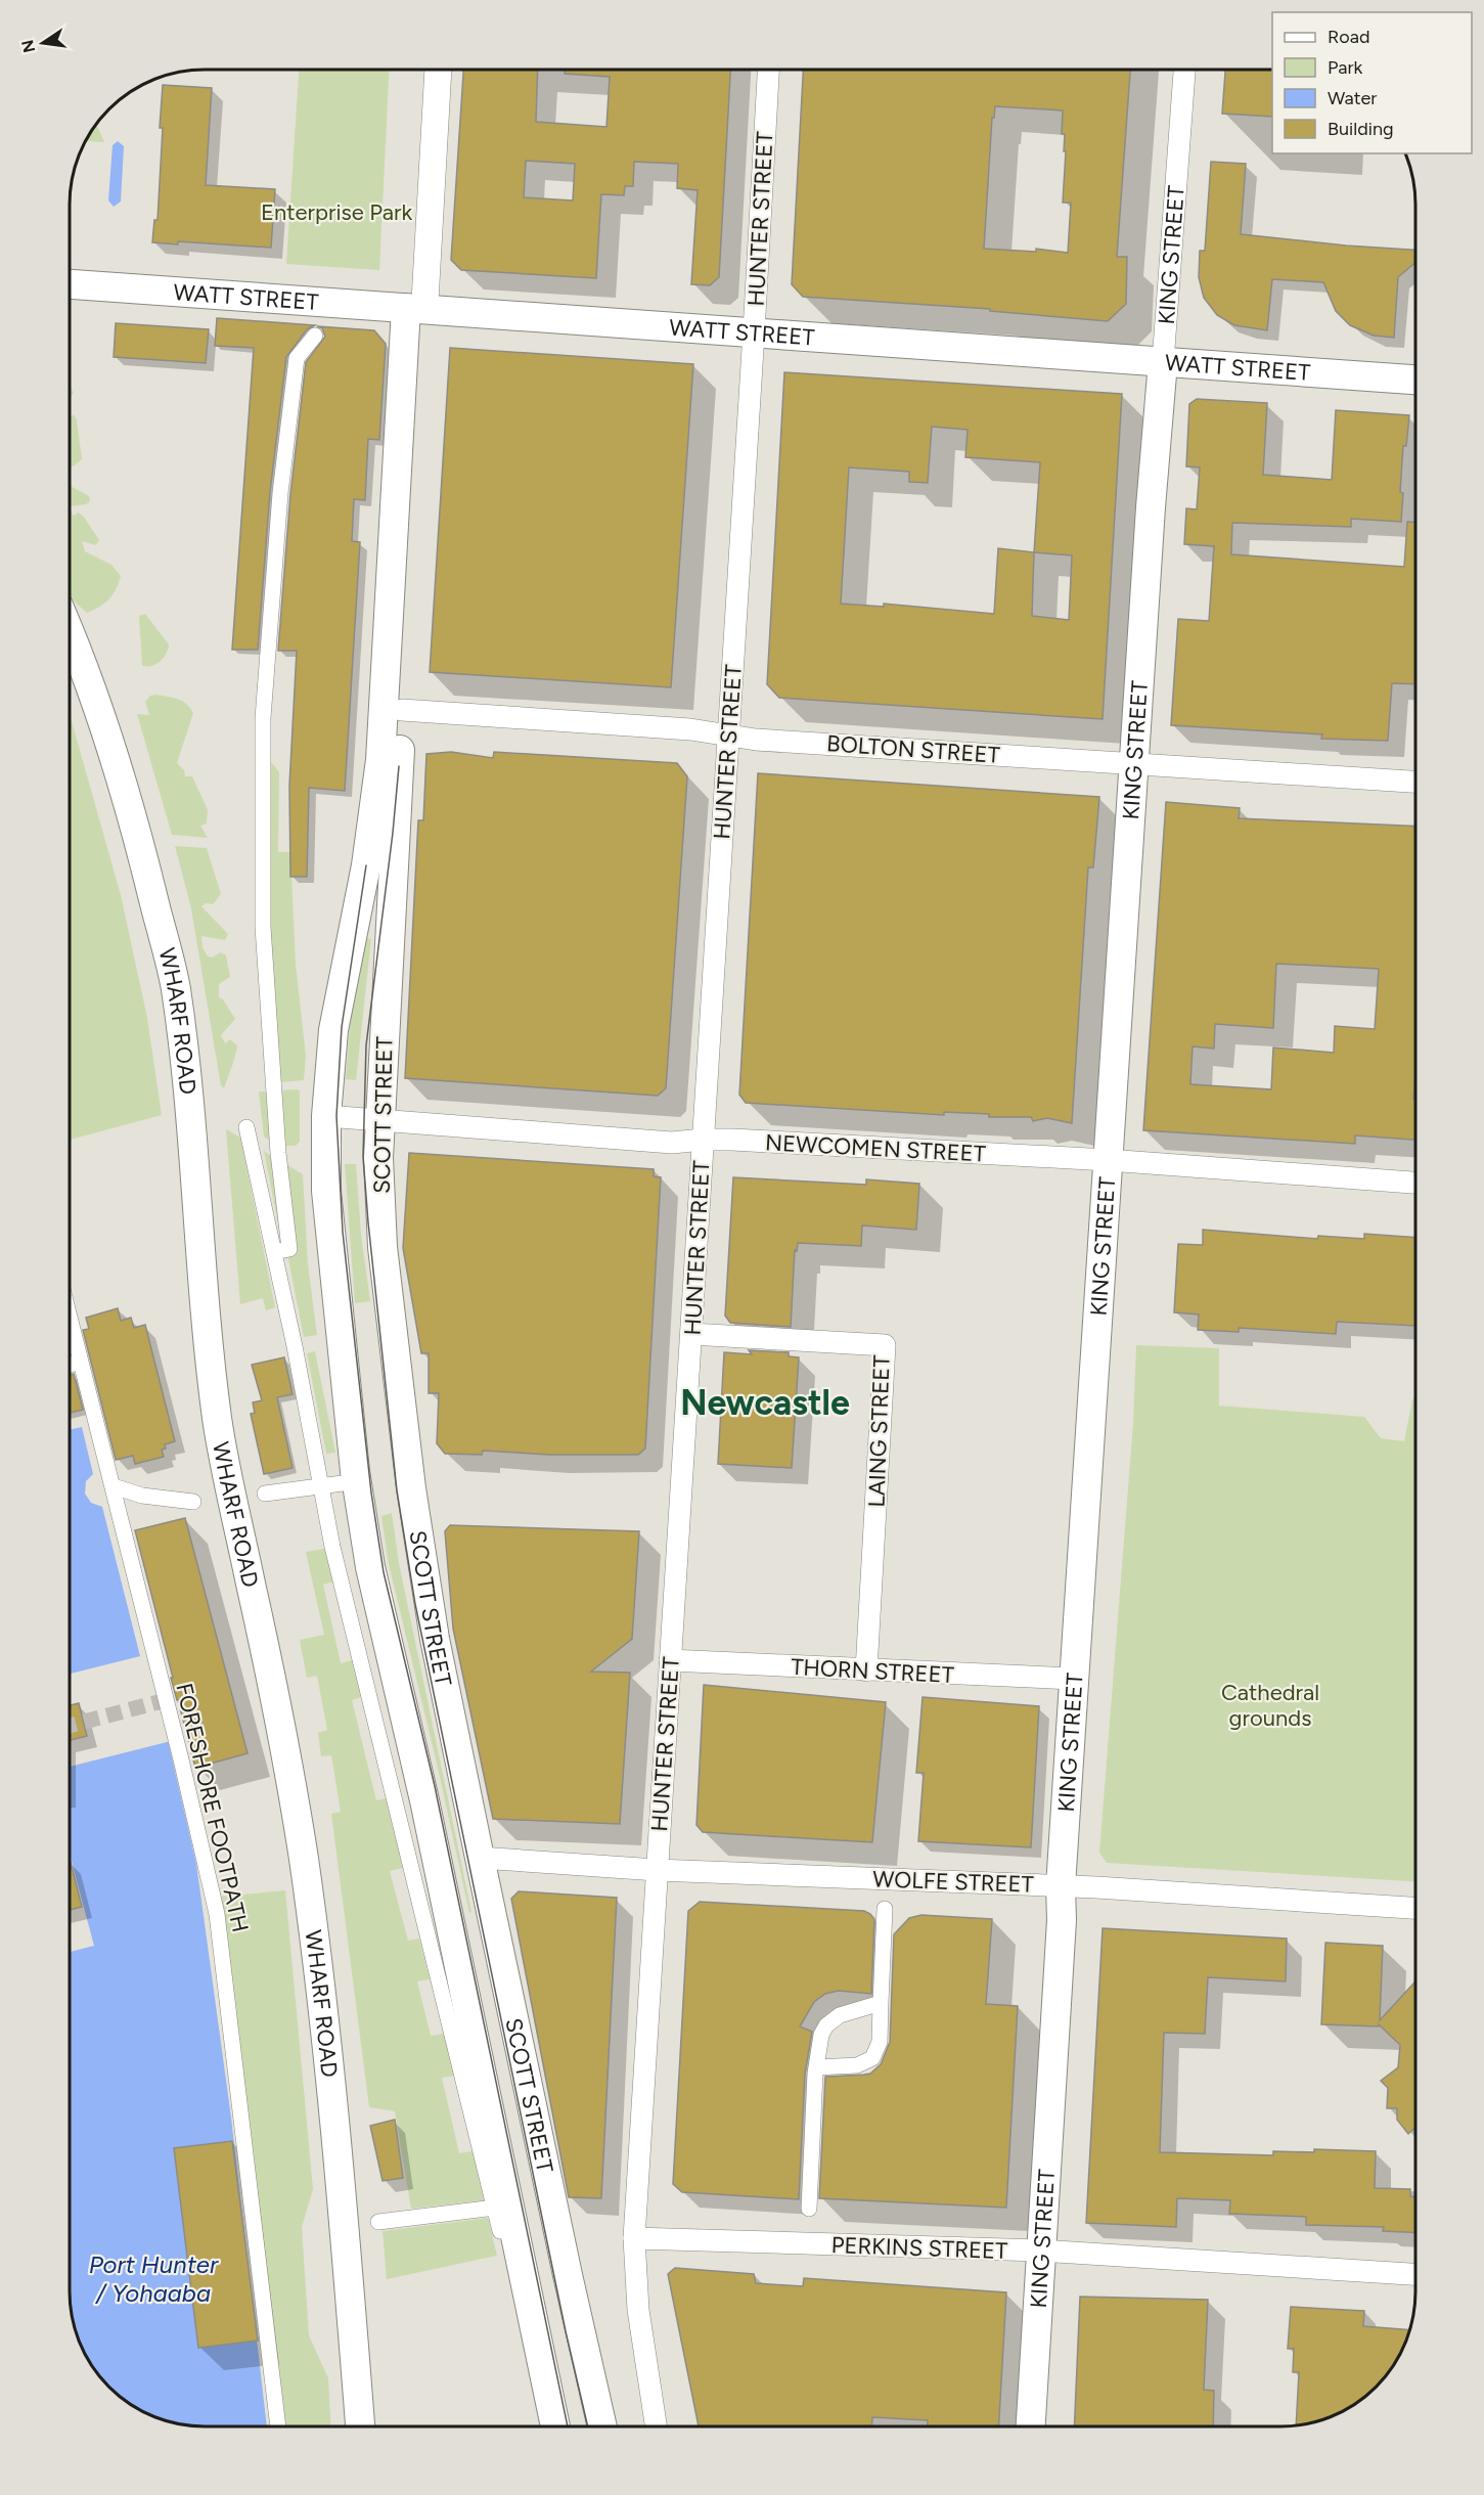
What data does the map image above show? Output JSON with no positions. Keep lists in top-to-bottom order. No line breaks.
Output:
{"streets":{"main road":["KING STREET","WATT STREET","WHARF ROAD","SCOTT STREET"],"street":["HUNTER STREET","BOLTON STREET","NEWCOMEN STREET","LAING STREET","THORN STREET","FORESHORE FOOTPATH","WOLFE STREET","PERKINS STREET"]},"crossings":[["HUNTER STREET","WATT STREET"],["HUNTER STREET","BOLTON STREET"],["HUNTER STREET","NEWCOMEN STREET"],["HUNTER STREET","LAING STREET"],["HUNTER STREET","THORN STREET"],["HUNTER STREET","WOLFE STREET"],["HUNTER STREET","PERKINS STREET"],["KING STREET","WATT STREET"],["KING STREET","BOLTON STREET"],["KING STREET","NEWCOMEN STREET"],["KING STREET","THORN STREET"],["KING STREET","WOLFE STREET"],["KING STREET","PERKINS STREET"],["WATT STREET","SCOTT STREET"],["BOLTON STREET","SCOTT STREET"],["SCOTT STREET","NEWCOMEN STREET"],["SCOTT STREET","WOLFE STREET"],["LAING STREET","THORN STREET"]],"districts":["Newcastle"],"water":["Port Hunter / Yohaaba"],"parks":["Enterprise Park","Cathedral grounds"],"legend":["Road","Park","Water","Building"],"north":"left"}
